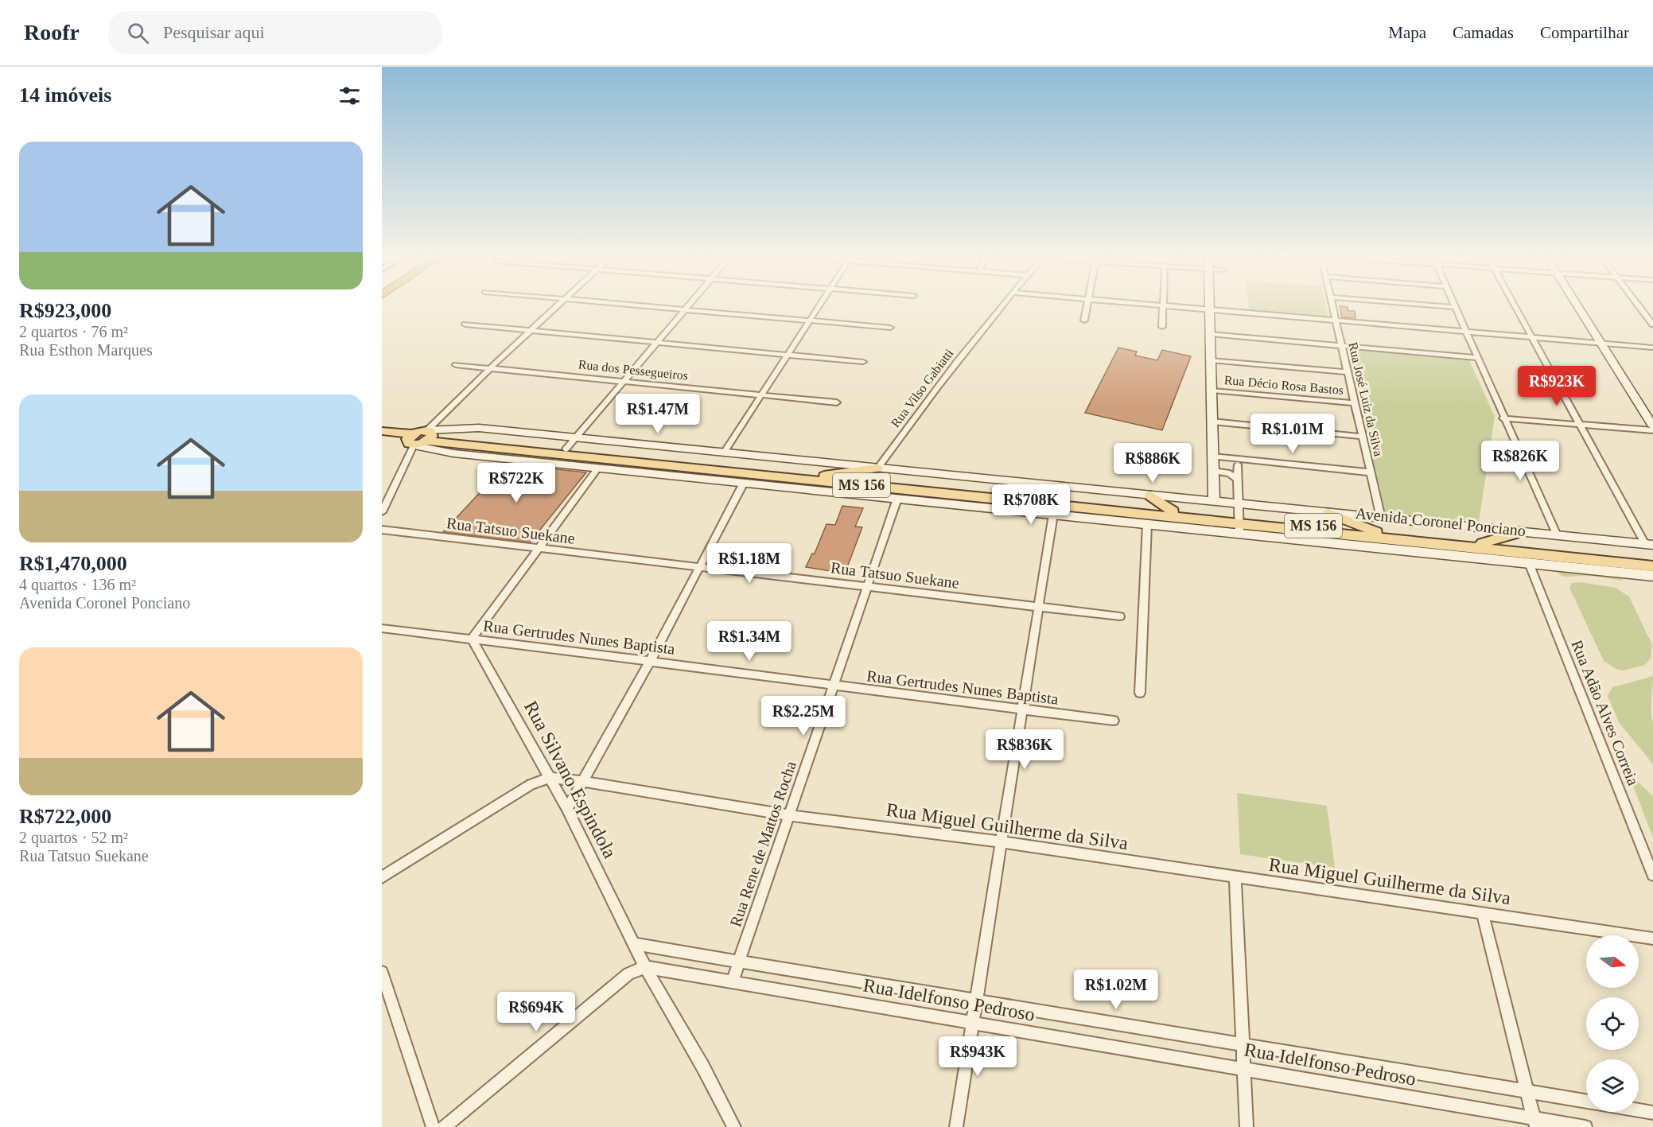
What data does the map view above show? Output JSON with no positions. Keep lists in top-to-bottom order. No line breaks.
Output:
{"streets":{"main road":["MS 156","Avenida Coronel Ponciano"],"street":["Rua dos Pessegueiros","Rua Décio Rosa Bastos","Rua Vilso Gabiatti","Rua José Luiz da Silva","Rua Tatsuo Suekane","Rua Gertrudes Nunes Baptista","Rua Adão Alves Correia","Rua Silvano Espindola","Rua Miguel Guilherme da Silva","Rua Rene de Mattos Rocha","Rua Idelfonso Pedroso"]},"crossings":[["Rua Décio Rosa Bastos","Rua José Luiz da Silva"],["Rua Vilso Gabiatti","MS 156"],["Rua Tatsuo Suekane","Rua Rene de Mattos Rocha"],["Rua Gertrudes Nunes Baptista","Rua Silvano Espindola"],["Rua Gertrudes Nunes Baptista","Rua Rene de Mattos Rocha"],["Rua Silvano Espindola","Rua Miguel Guilherme da Silva"],["Rua Silvano Espindola","Rua Idelfonso Pedroso"],["Rua Miguel Guilherme da Silva","Rua Rene de Mattos Rocha"],["Rua Rene de Mattos Rocha","Rua Idelfonso Pedroso"]],"north":"right","page":{"header":"Roofr","search":"Pesquisar aqui","nav":["Mapa","Camadas","Compartilhar"],"heading":"14 imóveis","list":[{"name":"R$923,000","note":"2 quartos · 76 m² · Rua Esthon Marques"},{"name":"R$1,470,000","note":"4 quartos · 136 m² · Avenida Coronel Ponciano"},{"name":"R$722,000","note":"2 quartos · 52 m² · Rua Tatsuo Suekane"}],"price":["R$923K","R$1.47M","R$1.01M","R$826K","R$886K","R$722K","R$708K","R$1.18M","R$1.34M","R$2.25M","R$836K","R$1.02M","R$694K","R$943K"]}}
